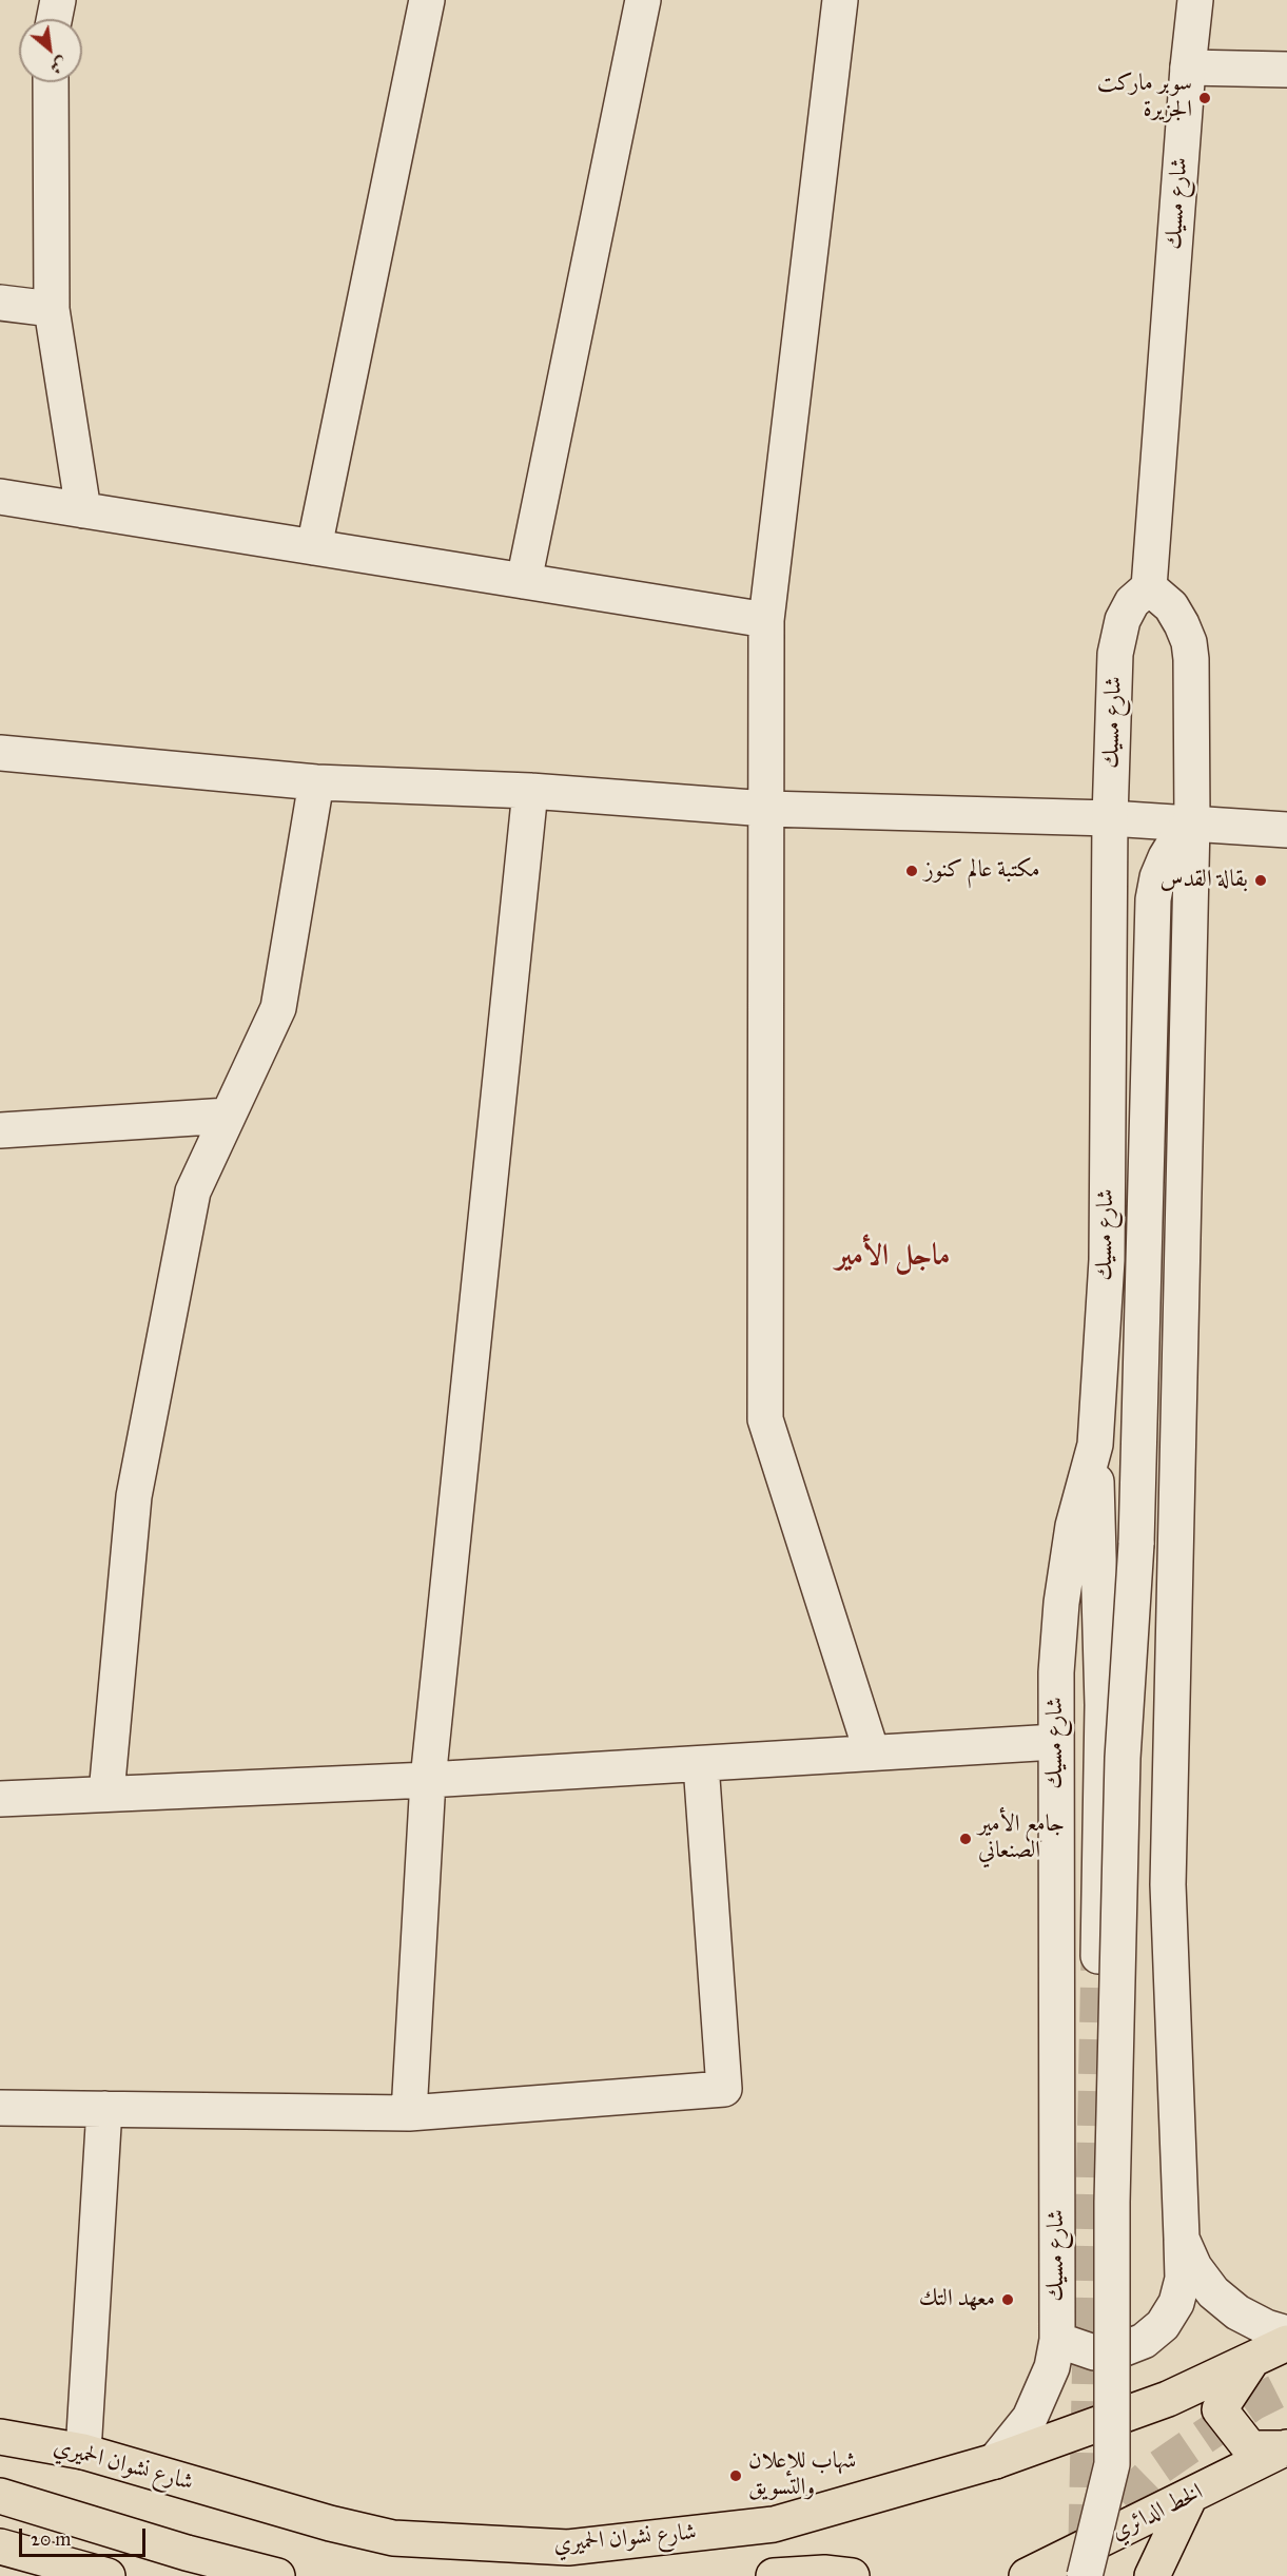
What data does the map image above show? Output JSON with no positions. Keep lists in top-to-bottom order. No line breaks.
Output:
{"streets":{"main road":["شارع نشوان الحميري","الخط الدائري"],"street":["شارع مسيك"]},"crossings":[["شارع مسيك","شارع نشوان الحميري"]],"districts":["ماجل الأمير"],"places":["سوبر ماركت الجزيرة","مكتبة عالم كنوز","بقالة القدس","جامع الأمير الصنعاني","معهد التك","شهاب للإعلان والتسويق"],"scale_bar":"20 m","north":"bottom right"}
